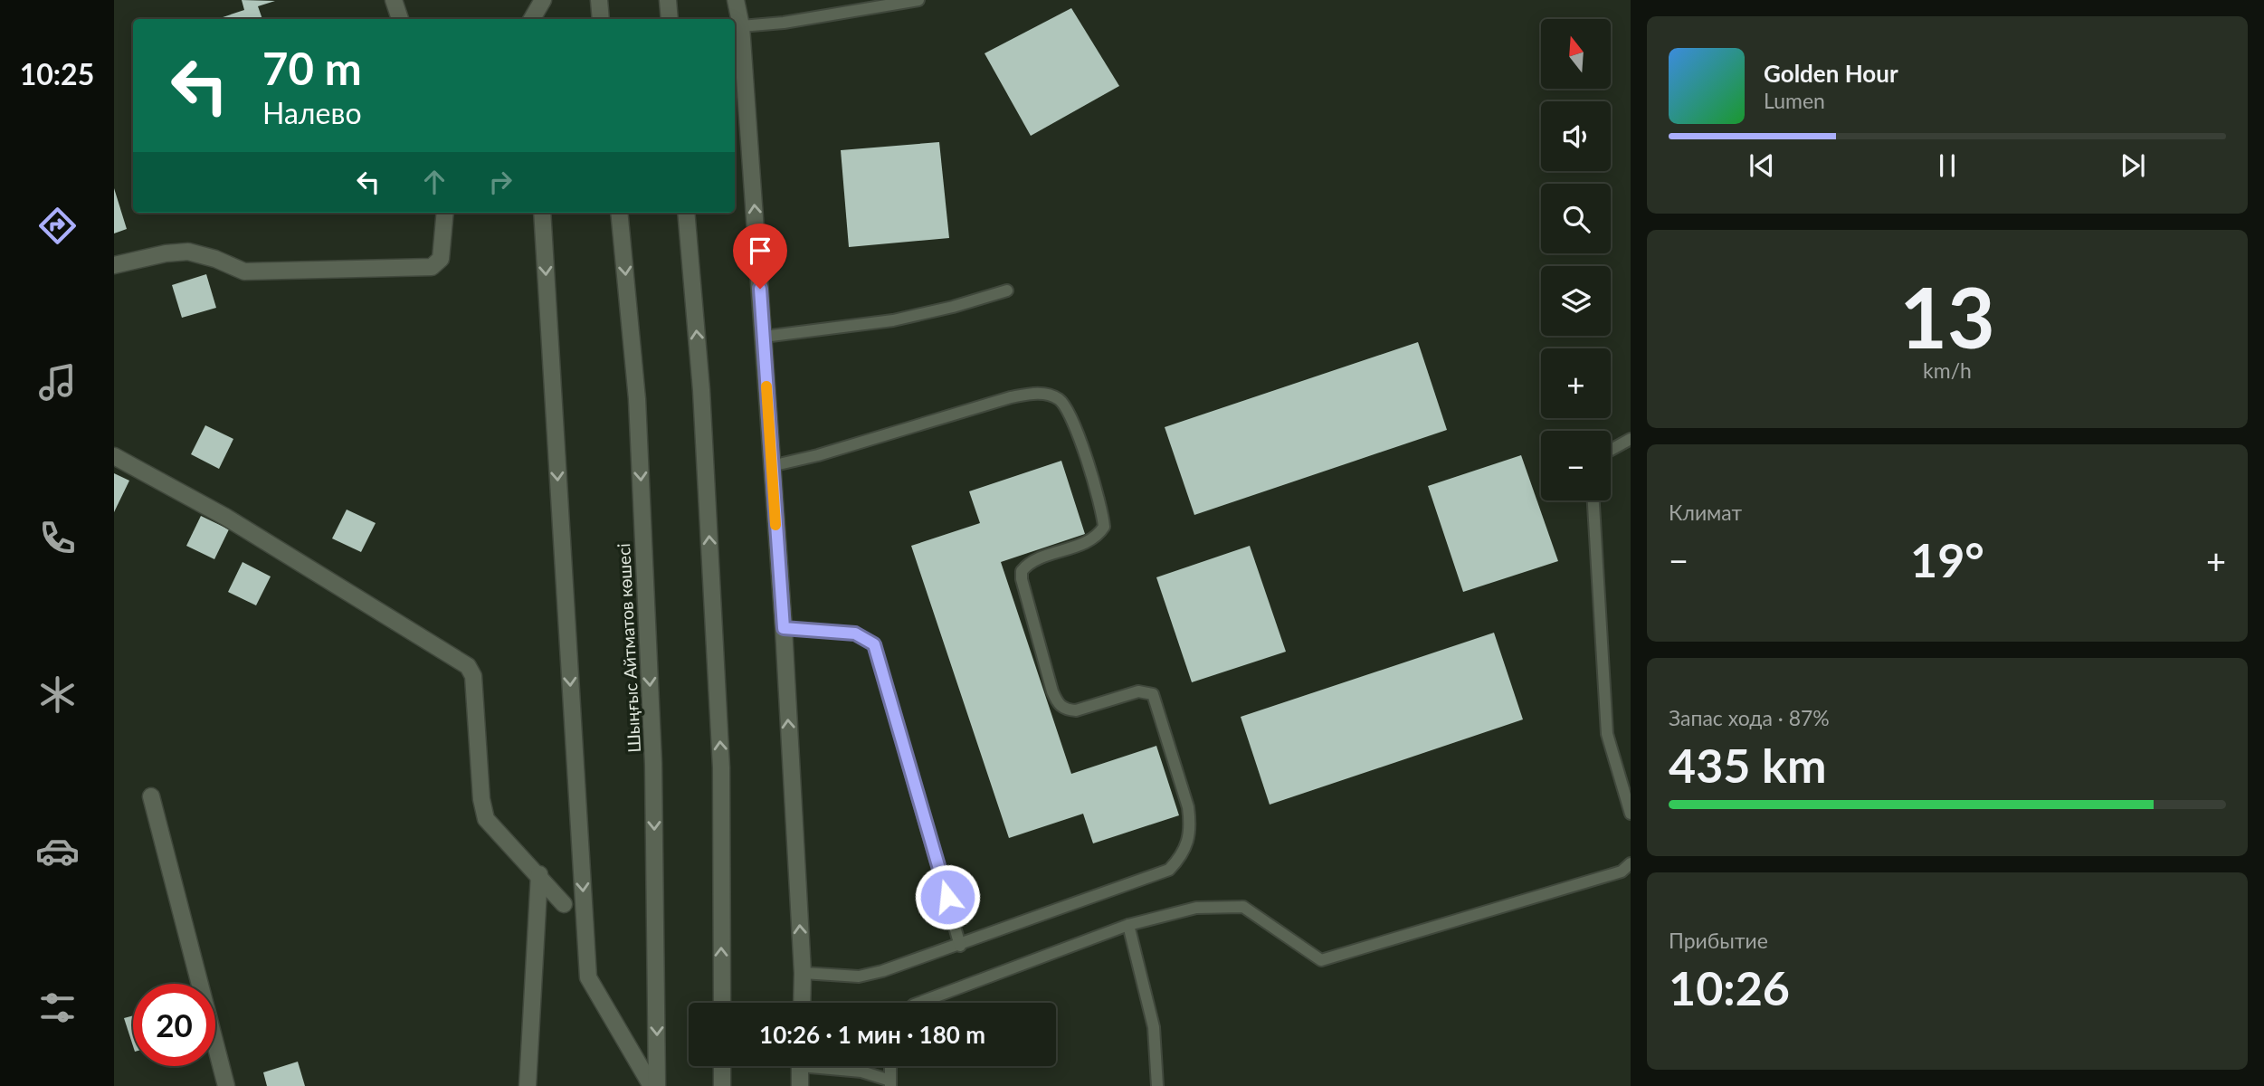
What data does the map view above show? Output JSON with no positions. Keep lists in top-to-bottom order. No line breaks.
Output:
{"streets":{"street":["Шыңғыс Айтматов көшесі"]},"north":"top","page":{"tabs":"10:25","map_buttons":["+","−"],"turn":["70 m","Налево"],"song":["Golden Hour","Lumen"],"tile":[["13","km/h"],"Климат",["Запас хода · 87%","435 km"],["Прибытие","10:26"]],"heat":["−","19°","+"],"limit":"20","trip":"10:26 · 1 мин · 180 m"}}
